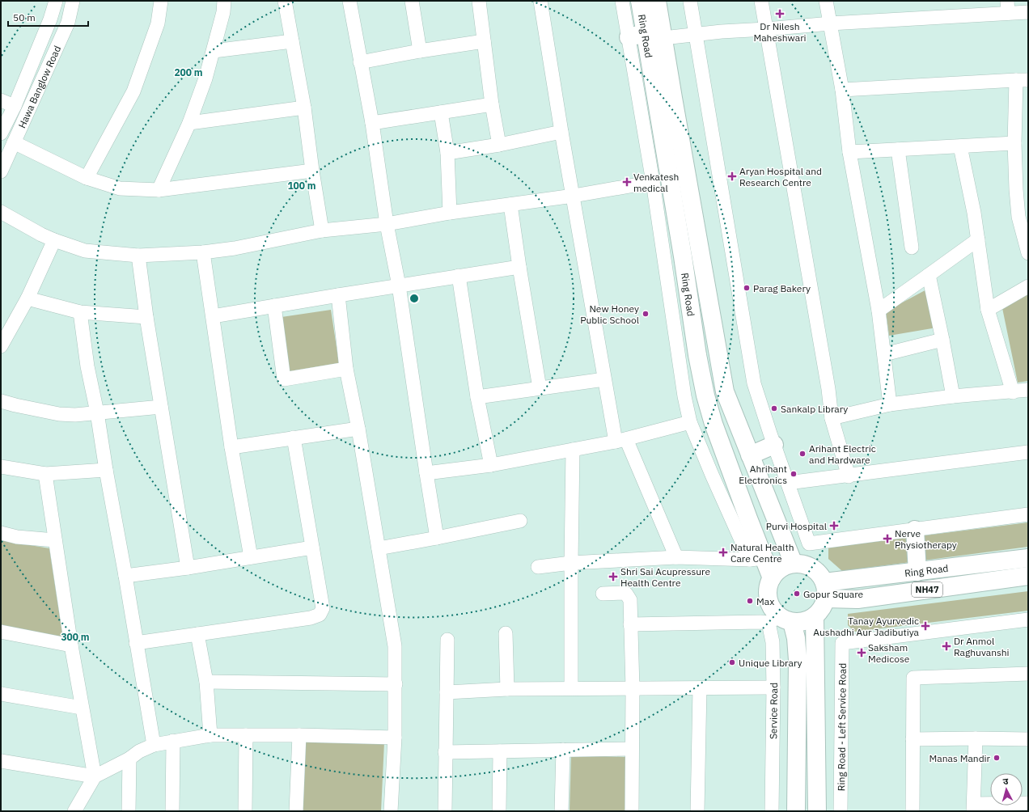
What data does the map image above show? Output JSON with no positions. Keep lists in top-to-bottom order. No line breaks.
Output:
{"streets":{"main road":["Ring Road","NH47"],"street":["Hawa Banglow Road","Service Road","Ring Road - Left Service Road"]},"crossings":[["Ring Road","Service Road"]],"places":{"health":["Dr Nilesh Maheshwari","Aryan Hospital and Research Centre","Venkatesh medical","Purvi Hospital","Nerve Physiotherapy","Natural Health Care Centre","Shri Sai Acupressure Health Centre","Tanay Ayurvedic Aushadhi Aur Jadibutiya","Dr Anmol Raghuvanshi","Saksham Medicose"],"other":["Parag Bakery","New Honey Public School","Sankalp Library","Arihant Electric and Hardware","Ahrihant Electronics","Gopur Square","Max","Unique Library","Manas Mandir"]},"scale_bar":"50 m","north":"top","rings":["200 m","100 m","300 m"]}
